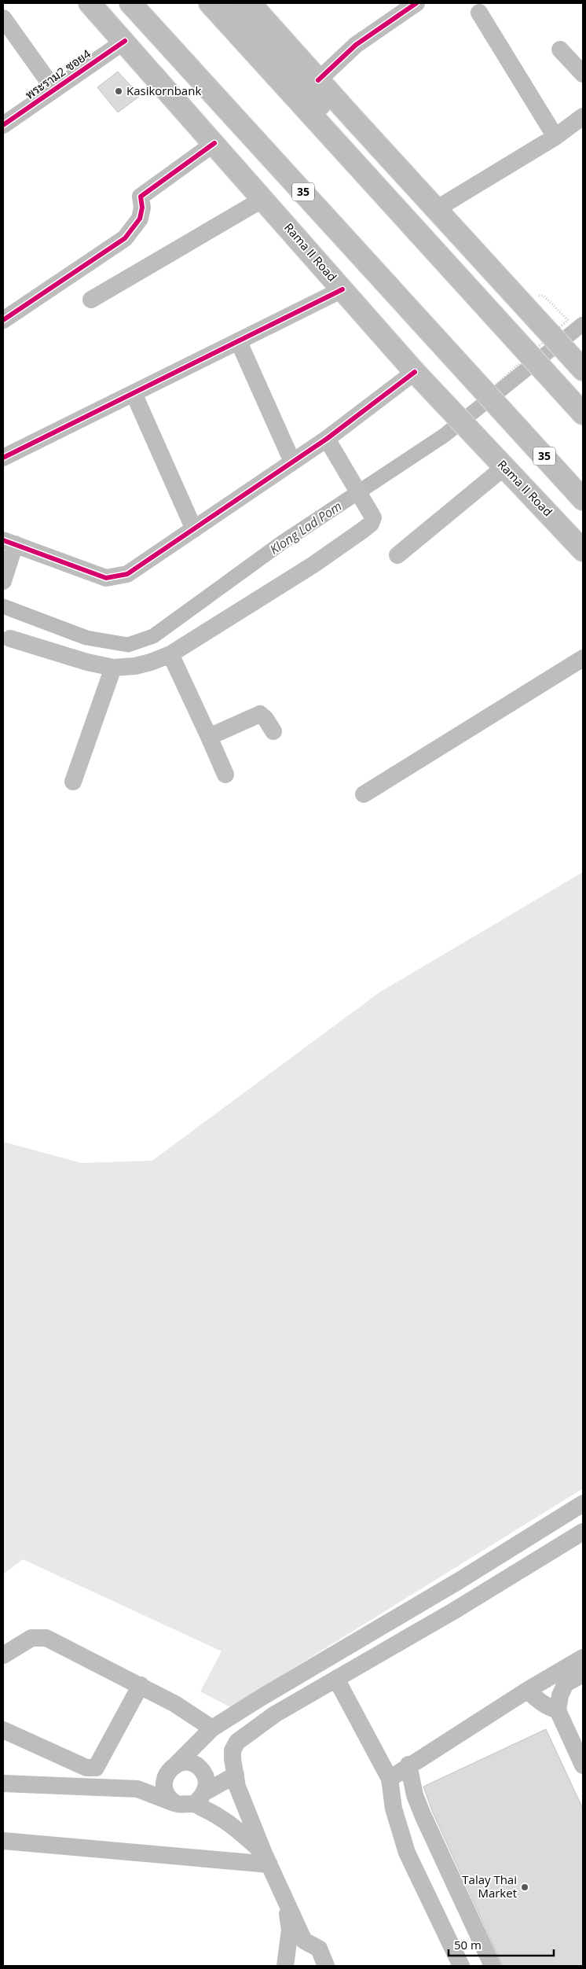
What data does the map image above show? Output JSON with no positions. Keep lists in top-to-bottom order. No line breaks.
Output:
{"streets":{"main road":["35","Rama II Road"],"street":["พระราม2 ซอย4"]},"crossings":[["พระราม2 ซอย4","Rama II Road"]],"water":["Klong Lad Pom"],"places":["Kasikornbank","Talay Thai Market"],"scale_bar":"50 m"}
